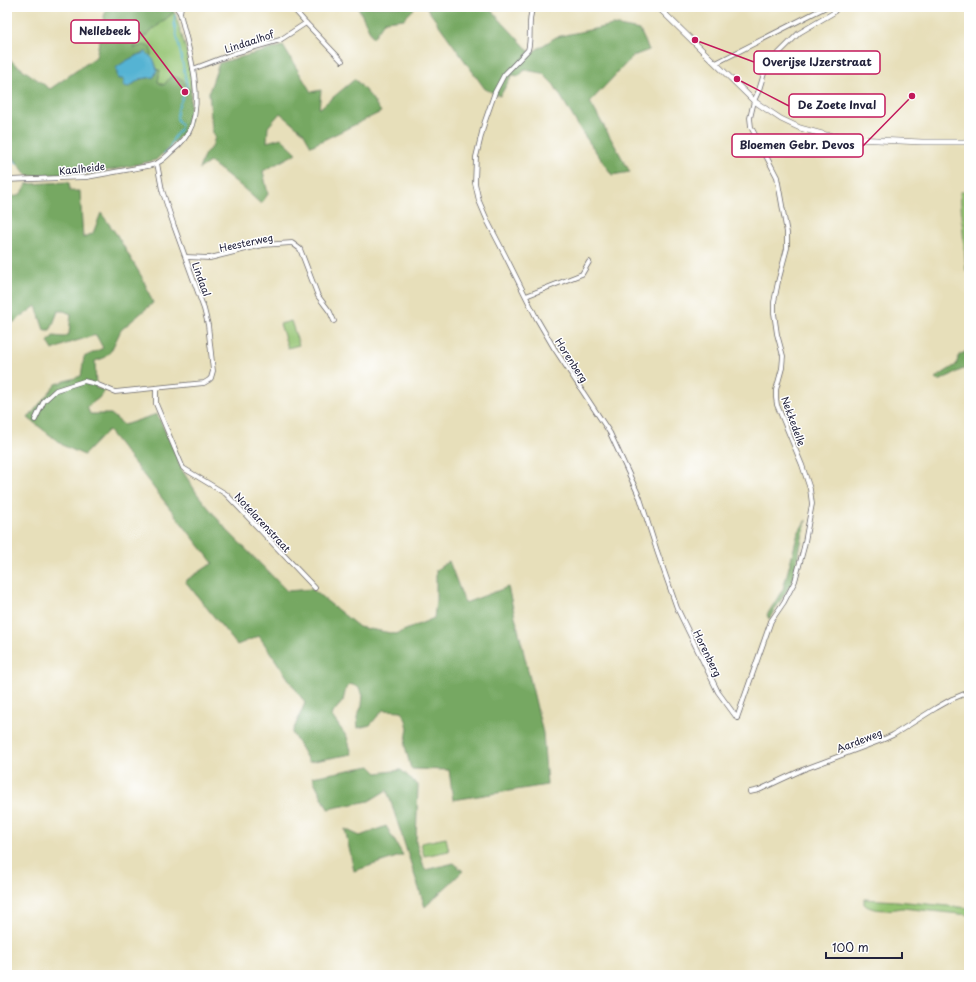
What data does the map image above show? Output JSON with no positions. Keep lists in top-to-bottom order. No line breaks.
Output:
{"streets":{"street":["Lindaalhof","Kaalheide","Heesterweg","Lindaal","Horenberg","Nekkedelle","Notelarenstraat","Aardeweg"]},"crossings":[["Kaalheide","Lindaal"],["Heesterweg","Lindaal"],["Lindaal","Notelarenstraat"],["Horenberg","Nekkedelle"]],"places":["Overijse IJzerstraat","De Zoete Inval","Nellebeek","Bloemen Gebr. Devos"],"scale_bar":"100 m"}
